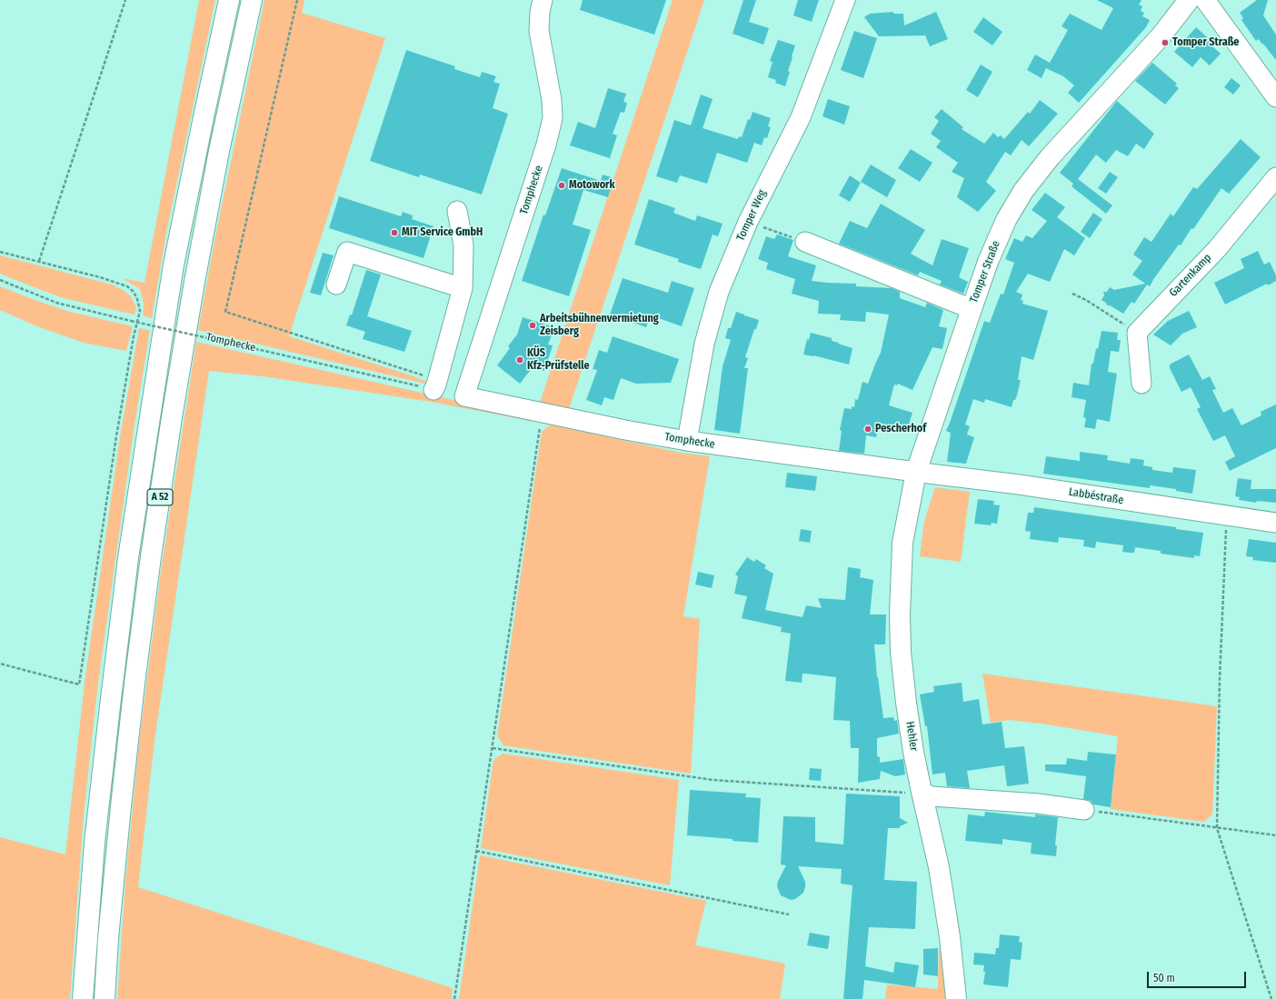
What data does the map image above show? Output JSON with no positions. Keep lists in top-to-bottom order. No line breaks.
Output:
{"streets":{"main road":["Tomper Straße","A 52","Hehler"],"street":["Tomphecke","Tomper Weg","Gartenkamp","Labbéstraße"]},"crossings":[["Tomphecke","Tomper Weg"],["Tomphecke","Tomper Straße"],["Tomphecke","Labbéstraße"],["Tomphecke","Hehler"],["Tomper Straße","Labbéstraße"],["Tomper Straße","Hehler"],["Labbéstraße","Hehler"]],"places":["Tomper Straße","Motowork","MIT Service GmbH","Arbeitsbühnenvermietung Zeisberg","KÜS Kfz-Prüfstelle","Pescherhof"],"scale_bar":"50 m"}
